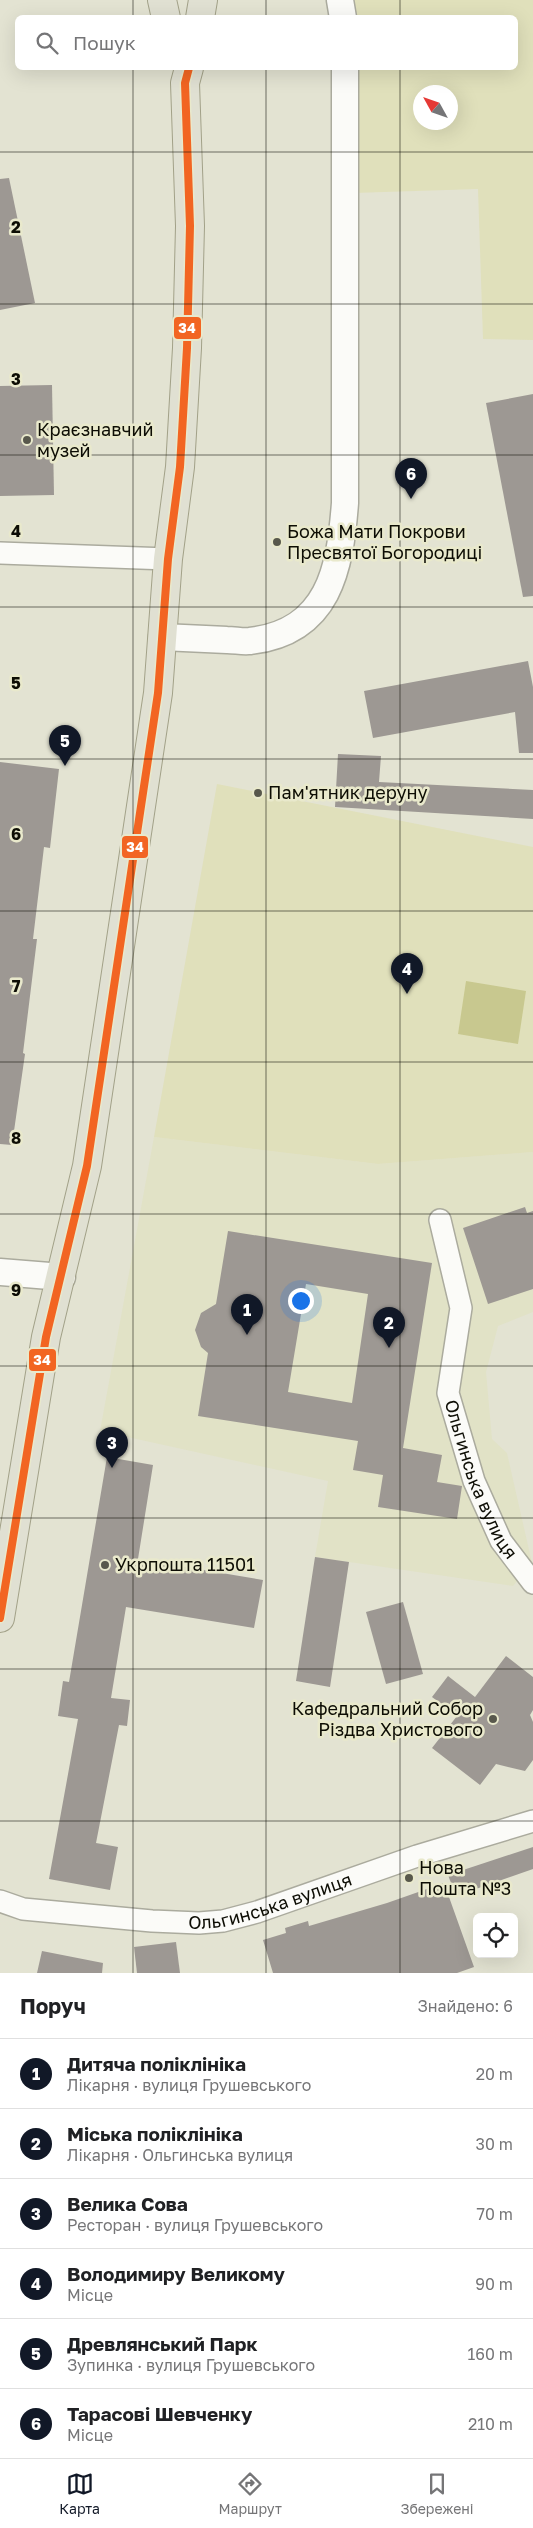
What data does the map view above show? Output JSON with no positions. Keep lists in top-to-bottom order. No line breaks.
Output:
{"streets":{"street":["Ольгинська вулиця"]},"places":["Краєзнавчий музей","Божа Мати Покрови Пресвятої Богородиці","Пам'ятник деруну","Укрпошта 11501","Кафедральний Собор Різдва Христового","Нова Пошта №3"],"lines":["transit line 34"],"north":"top left","page":{"search":"Пошук","pins":["6","5","4","1","2","3"],"heading":["Поруч","Знайдено: 6"],"list":[{"mark":"1","name":"Дитяча поліклініка","note":"Лікарня · вулиця Грушевського","value":"20 m"},{"mark":"2","name":"Міська поліклініка","note":"Лікарня · Ольгинська вулиця","value":"30 m"},{"mark":"3","name":"Велика Сова","note":"Ресторан · вулиця Грушевського","value":"70 m"},{"mark":"4","name":"Володимиру Великому","note":"Місце","value":"90 m"},{"mark":"5","name":"Древлянський Парк","note":"Зупинка · вулиця Грушевського","value":"160 m"},{"mark":"6","name":"Тарасові Шевченку","note":"Місце","value":"210 m"}],"nav":["Карта","Маршрут","Збережені"]},"grid":{"rows":["2","3","4","5","6","7","8","9"]}}
